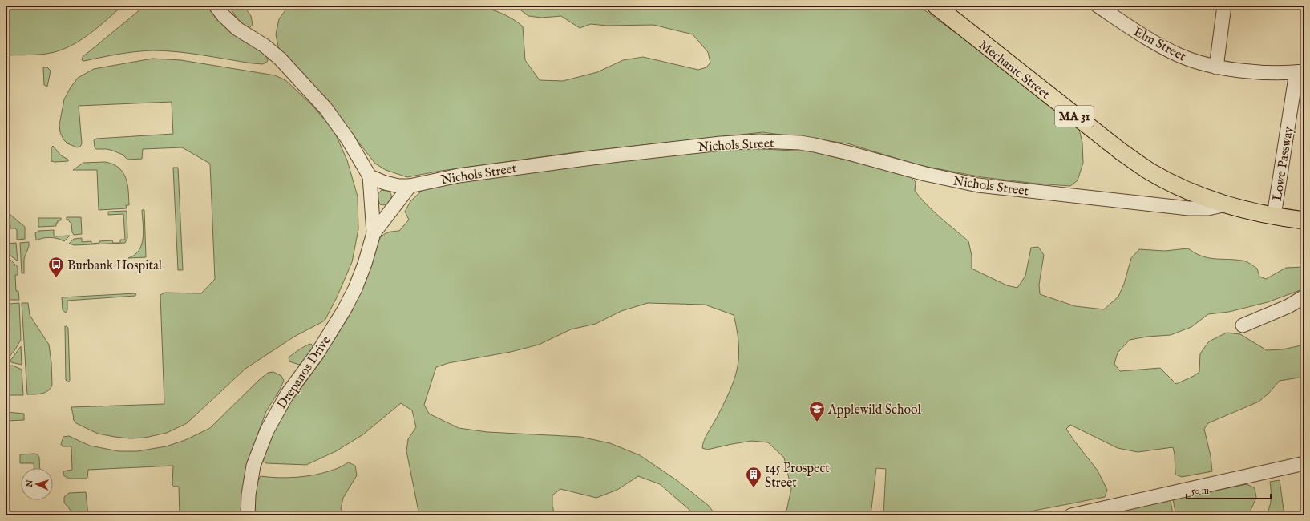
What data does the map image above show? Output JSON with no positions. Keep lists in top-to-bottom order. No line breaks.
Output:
{"streets":{"main road":["Mechanic Street","MA 31"],"street":["Elm Street","Nichols Street","Lowe Passway","Drepanos Drive"]},"crossings":[["Elm Street","Lowe Passway"],["Mechanic Street","Nichols Street"],["Mechanic Street","Lowe Passway"],["Nichols Street","Drepanos Drive"]],"places":{"bus stop":["Burbank Hospital"],"school or university":["Applewild School"],"building":["145 Prospect Street"]},"scale_bar":"50 m","north":"left"}
